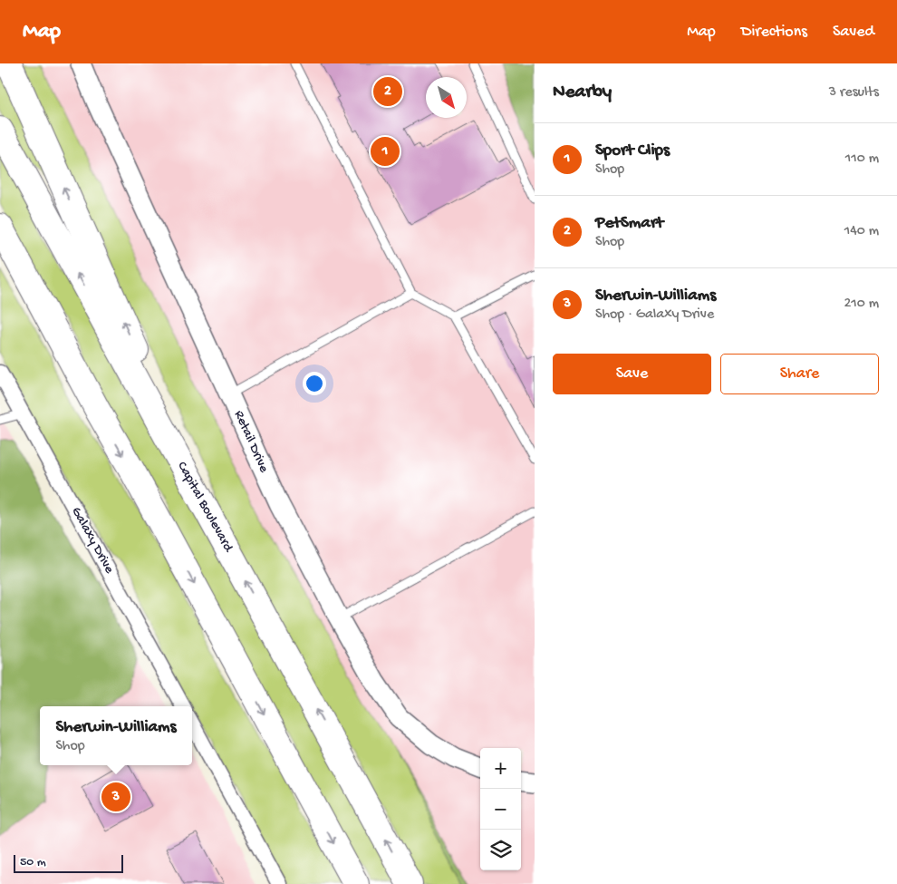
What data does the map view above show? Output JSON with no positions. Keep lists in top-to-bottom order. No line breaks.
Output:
{"streets":{"highway":["Capital Boulevard"],"street":["Retail Drive","Galaxy Drive"]},"scale_bar":"50 m","north":"bottom right","page":{"header":"Map","nav":["Map","Directions","Saved"],"heading":["Nearby","3 results"],"pins":["2","1","3"],"list":[{"mark":"1","name":"Sport Clips","note":"Shop","value":"110 m"},{"mark":"2","name":"PetSmart","note":"Shop","value":"140 m"},{"mark":"3","name":"Sherwin-Williams","note":"Shop · Galaxy Drive","value":"210 m"}],"buttons":["Save","Share"],"popup":["Sherwin-Williams","Shop"],"map_buttons":["+","−"],"scale":"50 m"}}
